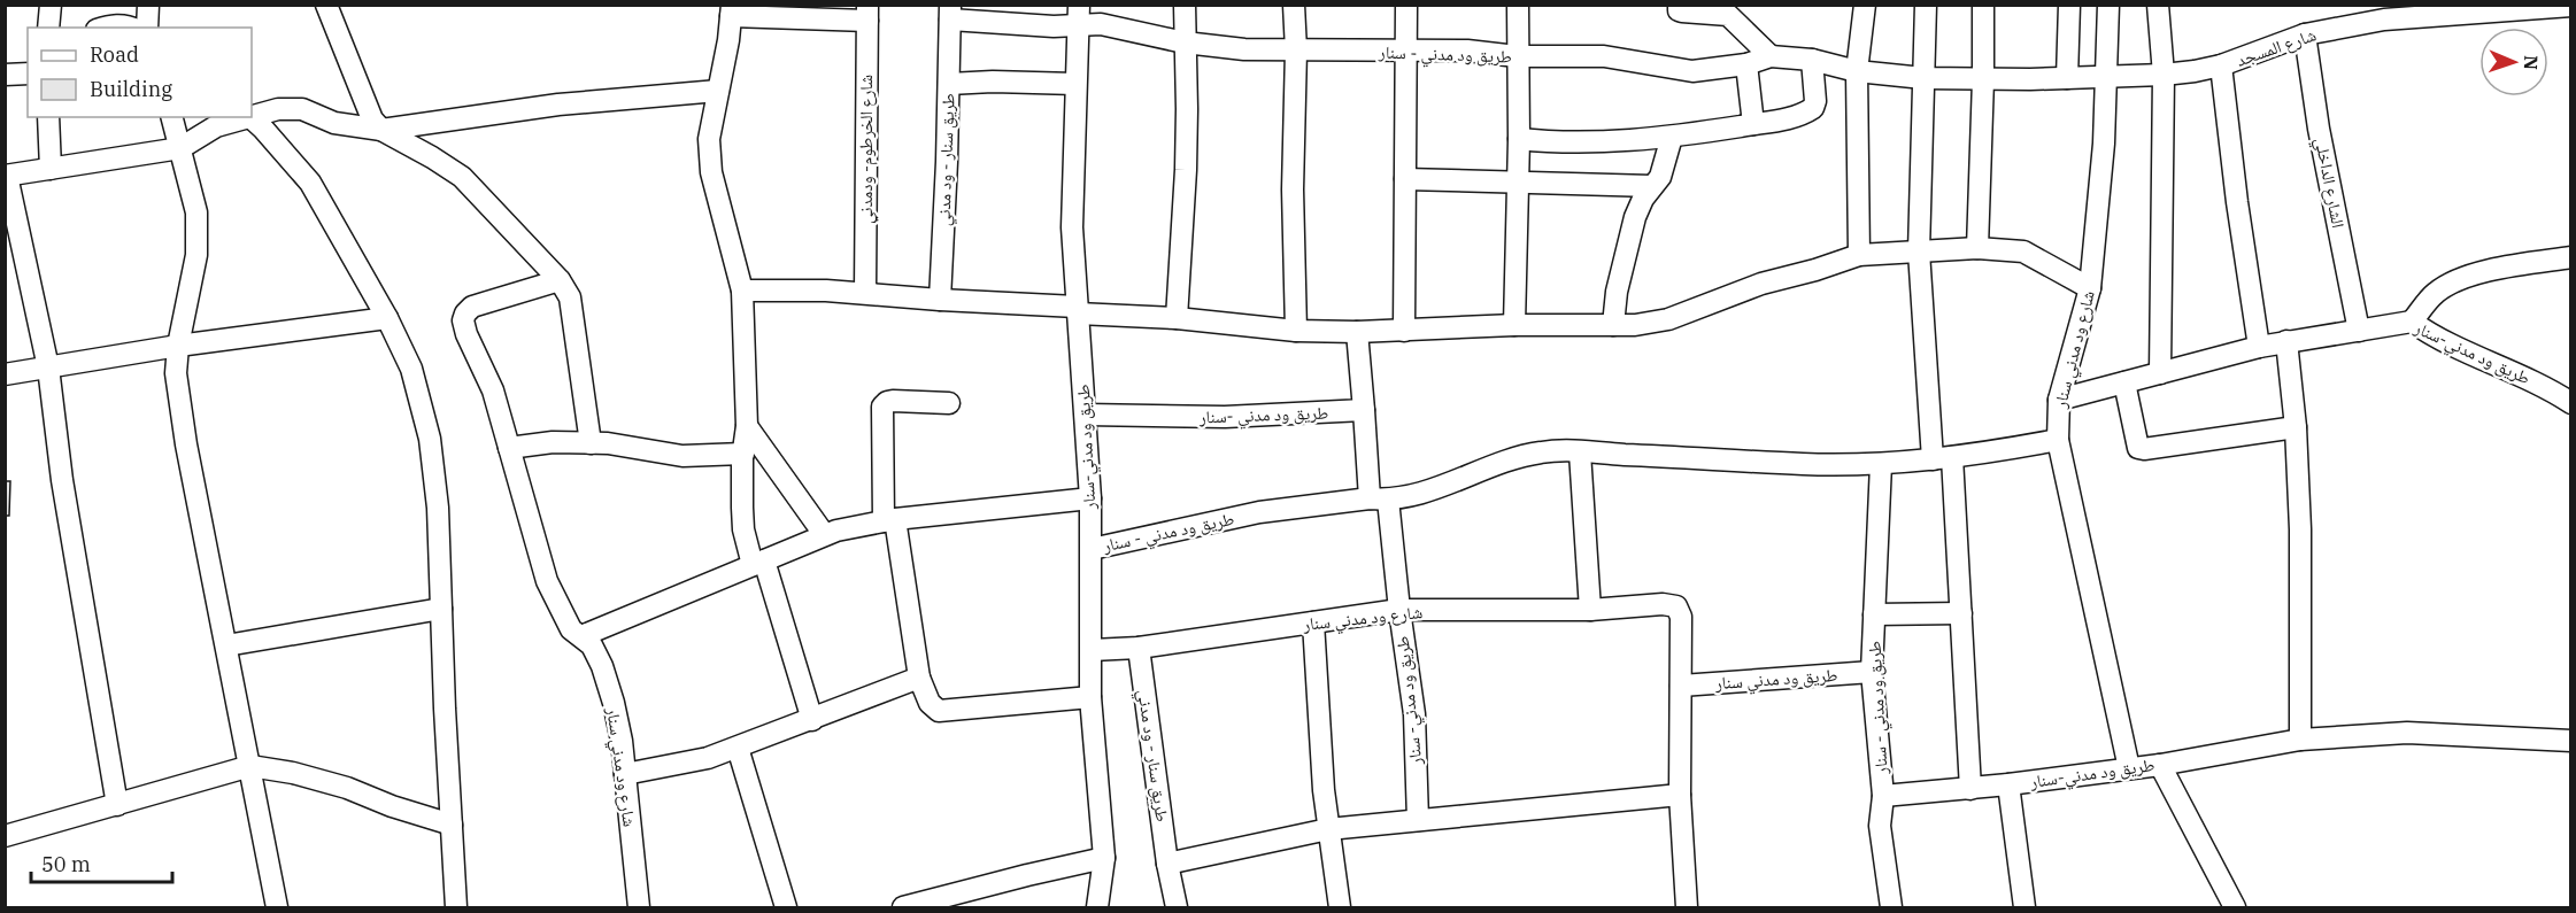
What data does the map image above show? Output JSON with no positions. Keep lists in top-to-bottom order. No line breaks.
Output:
{"streets":{"street":["شارع المسجد","طريق ود مدني - سنار","شارع الخرطوم- ودمدني","طريق سنار - ود مدني","الشارع الداخلي","شارع ود مدني سنار","طريق ود مدني-سنار","طريق ود مدني -سنار","طريق ود مدني سنار","طريق ود مدني- سنار"]},"crossings":[["شارع المسجد","الشارع الداخلي"],["شارع المسجد","شارع ود مدني سنار"],["طريق ود مدني - سنار","طريق سنار - ود مدني"],["طريق ود مدني - سنار","شارع ود مدني سنار"],["طريق ود مدني - سنار","طريق ود مدني-سنار"],["طريق ود مدني - سنار","طريق ود مدني سنار"],["طريق ود مدني - سنار","طريق ود مدني- سنار"],["طريق سنار - ود مدني","شارع ود مدني سنار"],["طريق سنار - ود مدني","طريق ود مدني-سنار"],["الشارع الداخلي","طريق ود مدني-سنار"],["شارع ود مدني سنار","طريق ود مدني-سنار"],["شارع ود مدني سنار","طريق ود مدني سنار"],["شارع ود مدني سنار","طريق ود مدني- سنار"],["طريق ود مدني-سنار","طريق ود مدني -سنار"]],"legend":["Road","Building"],"scale_bar":"50 m","north":"right"}
